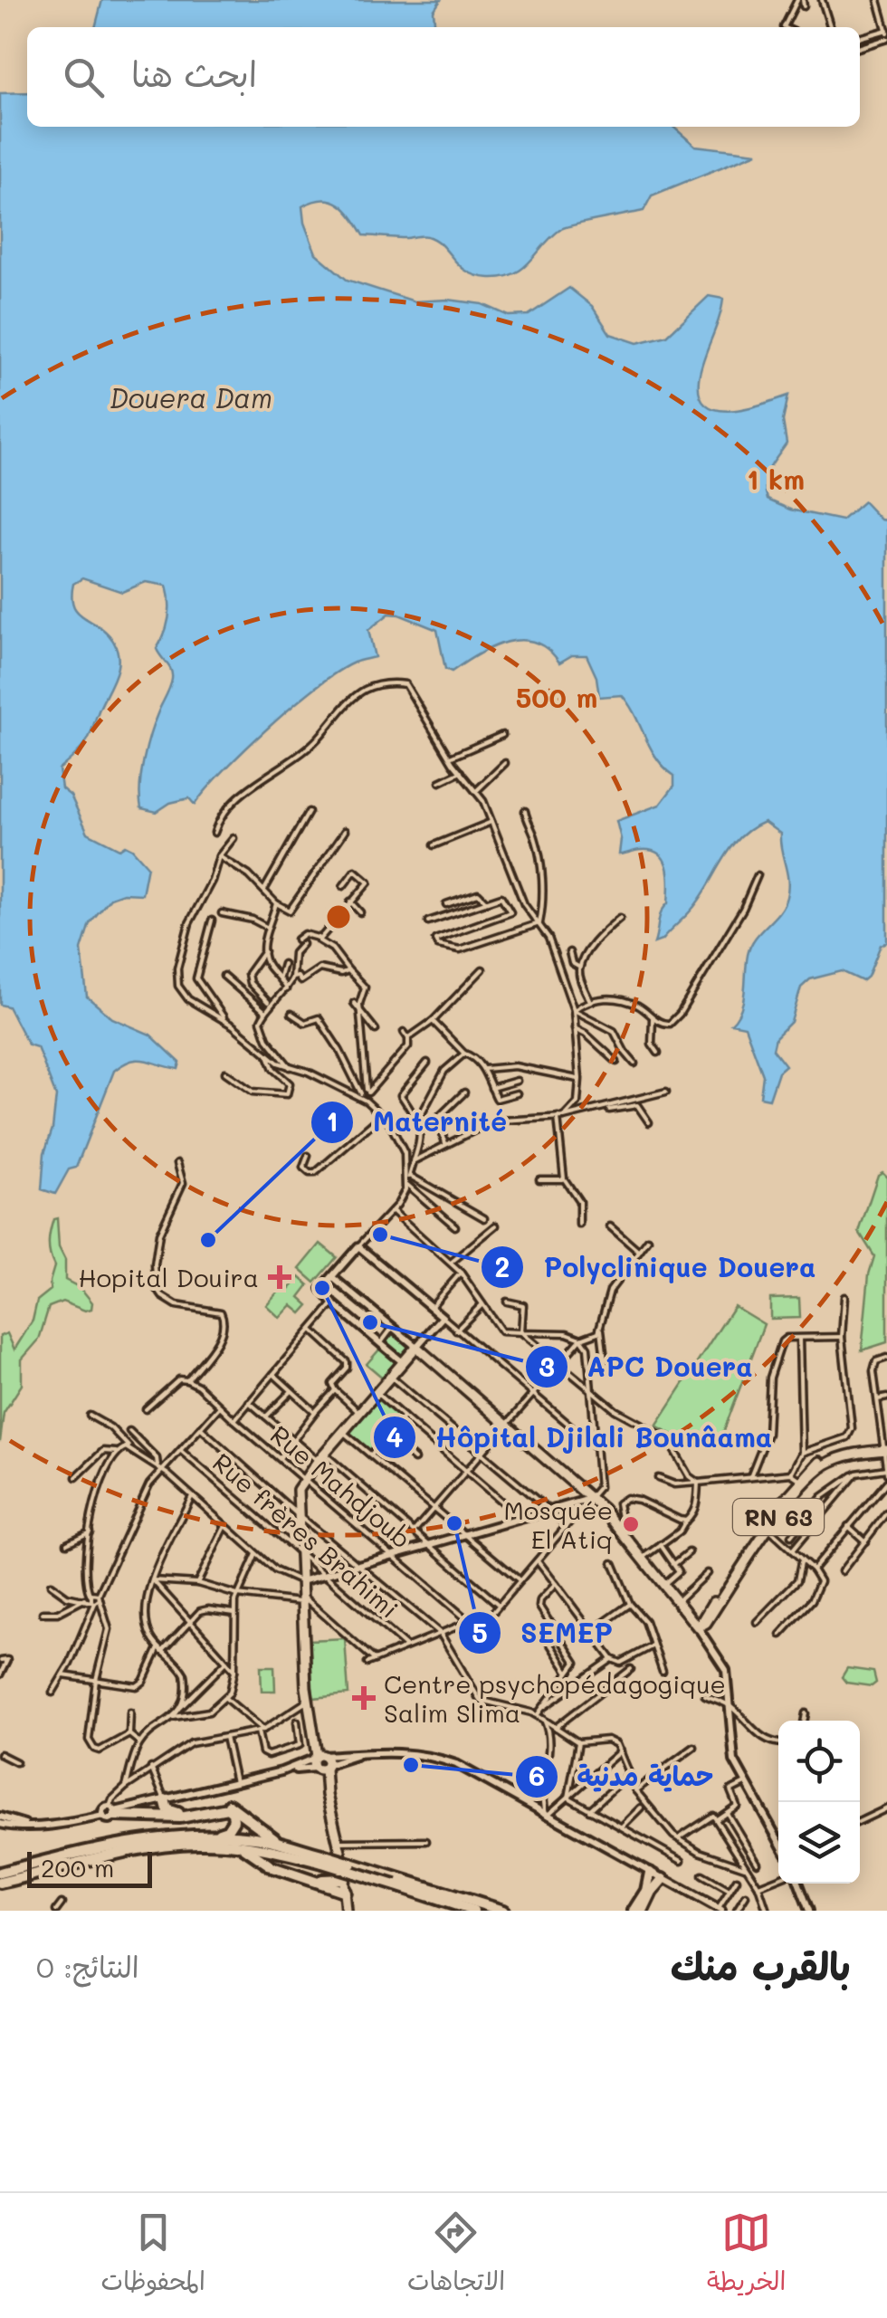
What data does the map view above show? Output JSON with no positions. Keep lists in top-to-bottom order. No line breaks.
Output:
{"streets":{"main road":["RN 63"],"street":["Rue Mahdjoub","Rue frères Brahimi"]},"water":["Douera Dam"],"places":{"other":["Polyclinique Douera","Maternité","Hôpital Djilali Bounâama","APC Douera","SEMEP","Mosquée El Atiq","حماية مدنية"],"health":["Hopital Douira","Centre psychopédagogique Salim Slima"]},"scale_bar":"200 m","page":{"search":"ابحث هنا","scale":"200 m","heading":["بالقرب منك","النتائج: 0"],"nav":["الخريطة","الاتجاهات","المحفوظات"]},"rings":["1 km","500 m"]}
